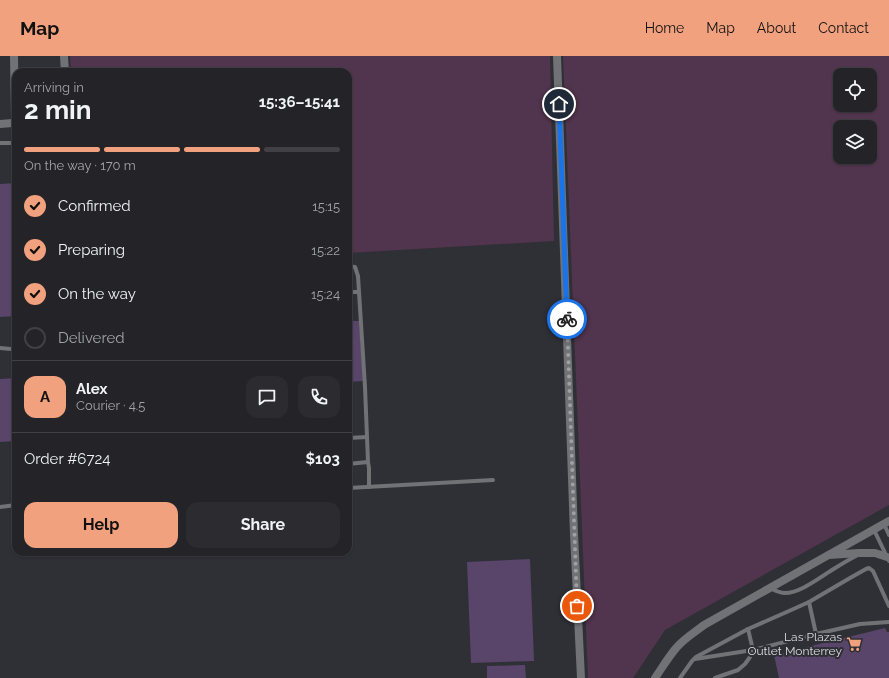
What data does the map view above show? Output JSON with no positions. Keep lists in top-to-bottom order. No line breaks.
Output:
{"places":{"supermarket":["Las Plazas Outlet Monterrey"]},"page":{"header":"Map","nav":["Home","Map","About","Contact"],"heading":["2 min","Arriving in","15:36–15:41"],"panel":["Alex","Courier · 4.5","Order #6724","$103"],"bar":"On the way · 170 m","list":[["Confirmed","15:15"],["Preparing","15:22"],["On the way","15:24"],"Delivered"],"round":"A","buttons":["Help","Share"]}}
